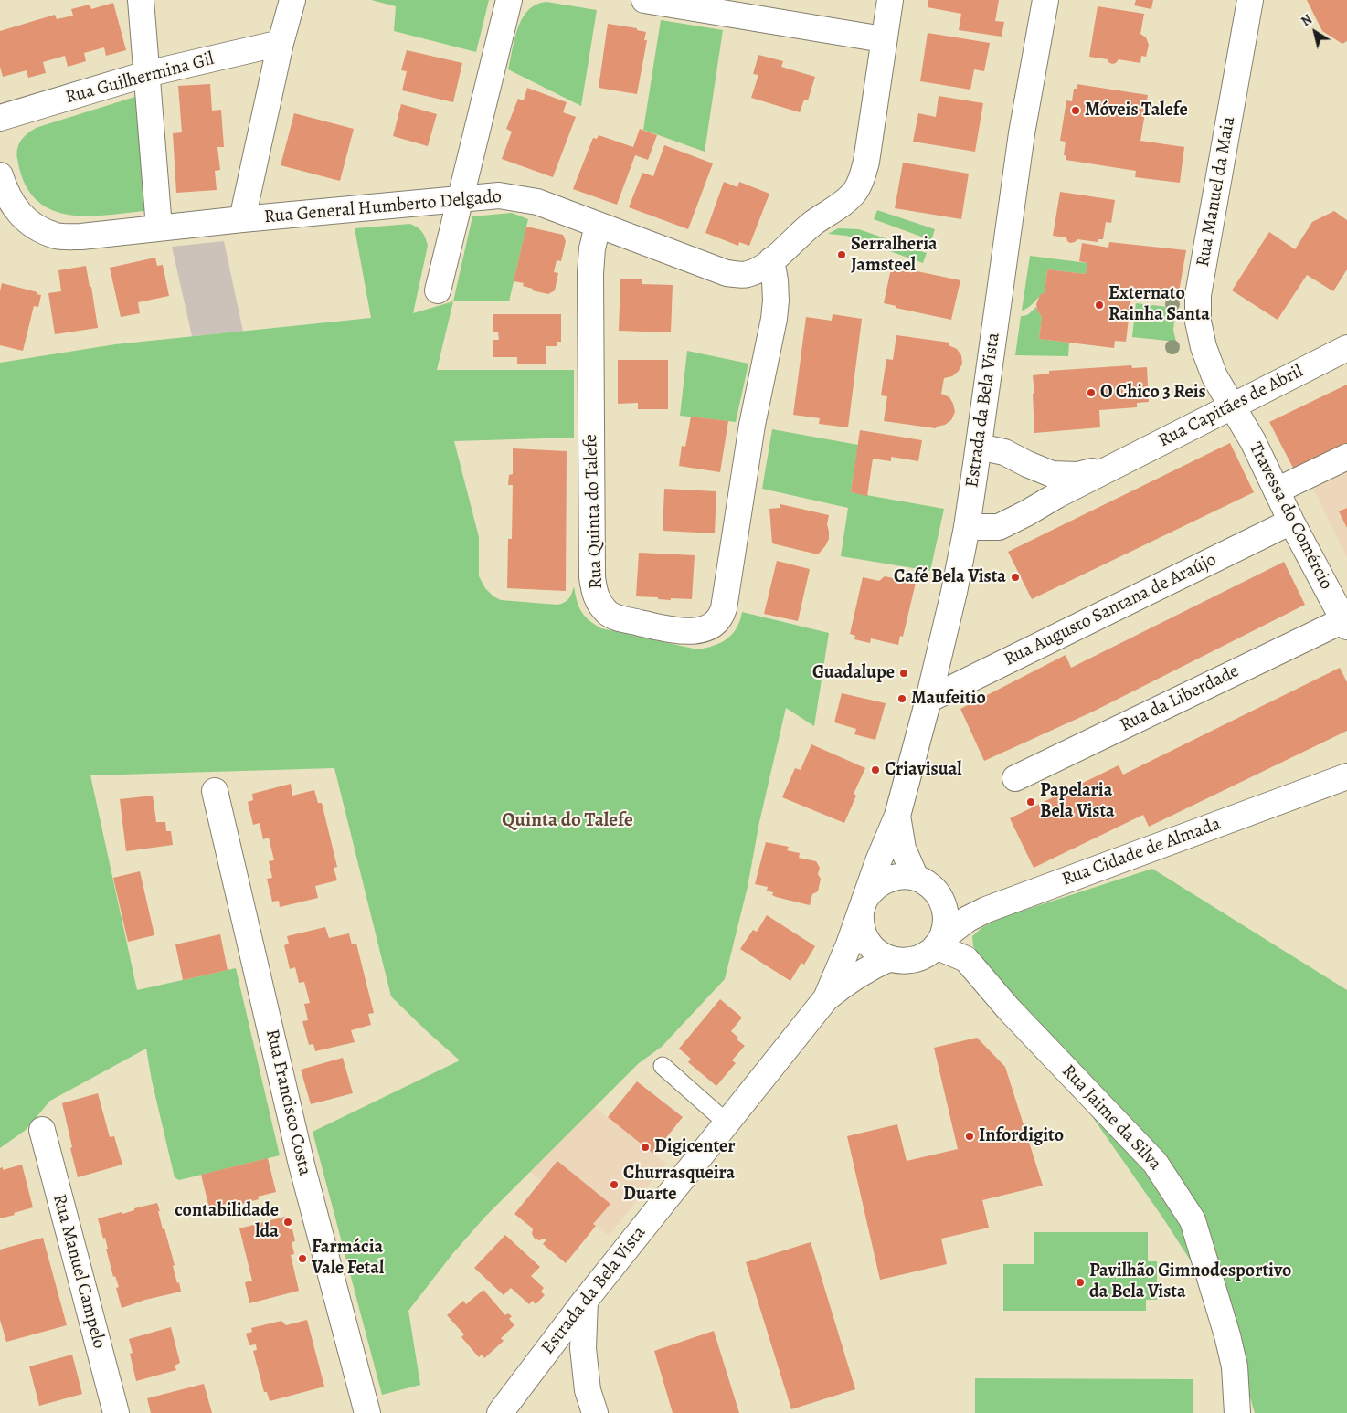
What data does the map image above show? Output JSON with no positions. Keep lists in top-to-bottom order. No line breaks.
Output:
{"streets":{"street":["Rua Guilhermina Gil","Rua Manuel da Maia","Rua General Humberto Delgado","Rua Capitães de Abril","Estrada da Bela Vista","Rua Quinta do Talefe","Travessa do Comércio","Rua Augusto Santana de Araújo","Rua da Liberdade","Rua Cidade de Almada","Rua Francisco Costa","Rua Jaime da Silva","Rua Manuel Campelo"]},"crossings":[["Rua Manuel da Maia","Rua Capitães de Abril"],["Rua Manuel da Maia","Travessa do Comércio"],["Rua General Humberto Delgado","Rua Quinta do Talefe"],["Rua Capitães de Abril","Estrada da Bela Vista"],["Rua Capitães de Abril","Travessa do Comércio"],["Estrada da Bela Vista","Rua Augusto Santana de Araújo"],["Estrada da Bela Vista","Rua Cidade de Almada"],["Estrada da Bela Vista","Rua Jaime da Silva"],["Travessa do Comércio","Rua Augusto Santana de Araújo"],["Travessa do Comércio","Rua da Liberdade"],["Rua Cidade de Almada","Rua Jaime da Silva"]],"districts":["Quinta do Talefe"],"places":["Móveis Talefe","Serralheria Jamsteel","Externato Rainha Santa","O Chico 3 Reis","Café Bela Vista","Guadalupe","Maufeitio","Criavisual","Papelaria Bela Vista","Infordigito","Digicenter","Churrasqueira Duarte","contabilidade lda","Farmácia Vale Fetal","Pavilhão Gimnodesportivo da Bela Vista"],"north":"top left"}
